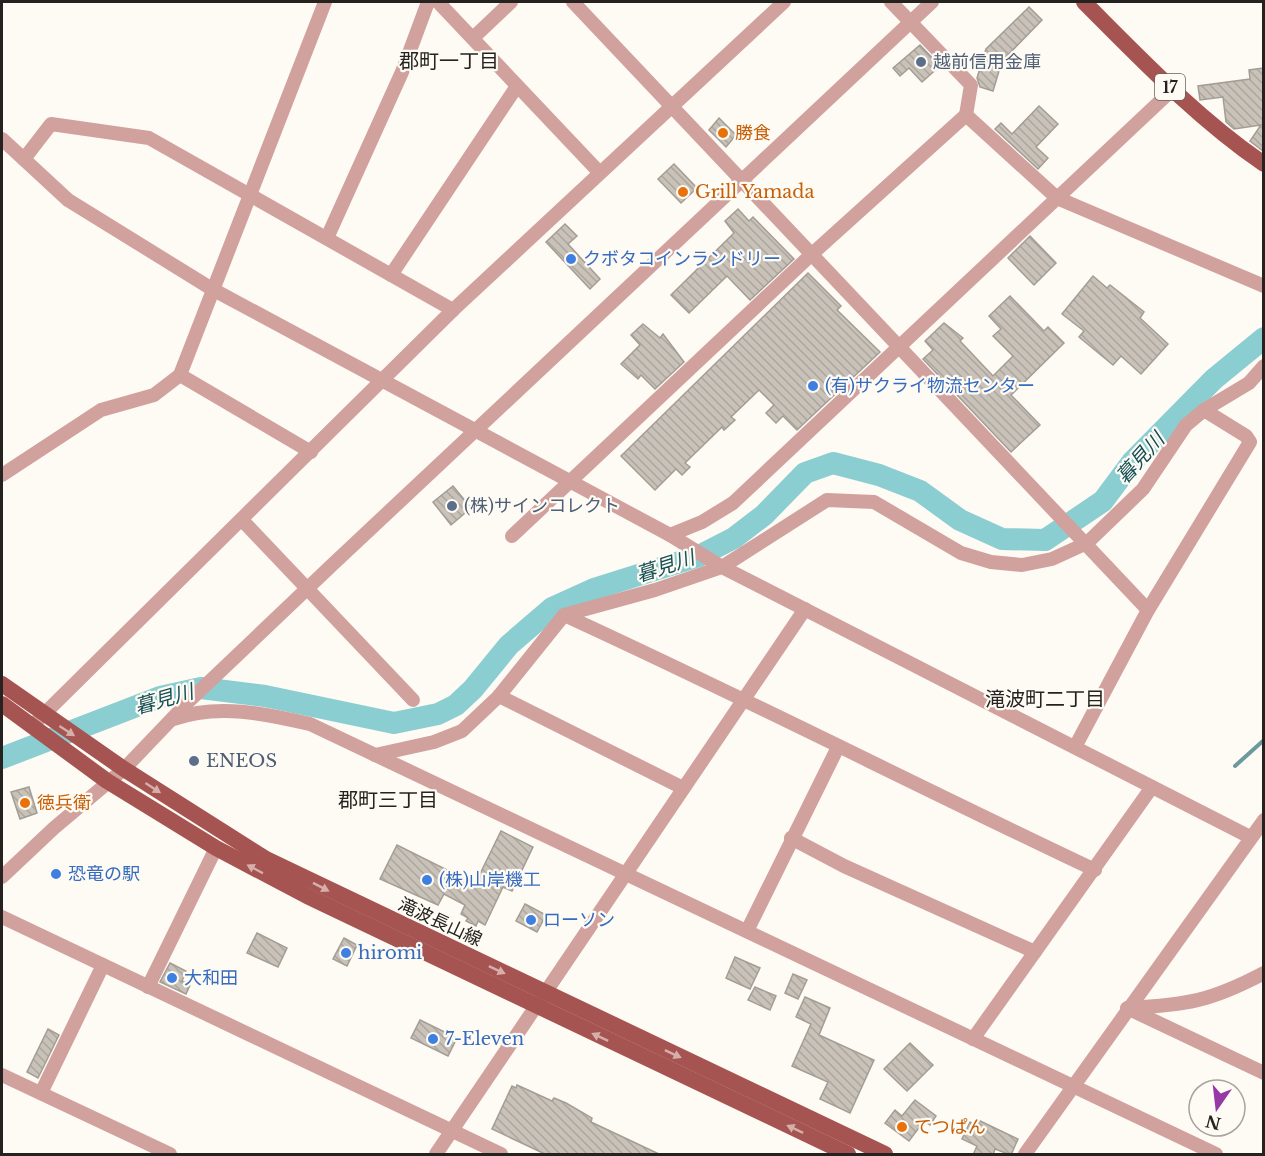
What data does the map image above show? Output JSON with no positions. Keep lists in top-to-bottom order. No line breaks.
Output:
{"streets":{"main road":["17","滝波長山線"]},"districts":["郡町一丁目","滝波町二丁目","郡町三丁目"],"water":["暮見川"],"places":["越前信用金庫","勝食","Grill Yamada","クボタコインランドリー","(有)サクライ物流センター","(株)サインコレクト","ENEOS","徳兵衛","恐竜の駅","(株)山岸機工","ローソン","hiromi","大和田","7-Eleven","てつぱん"],"north":"bottom"}
